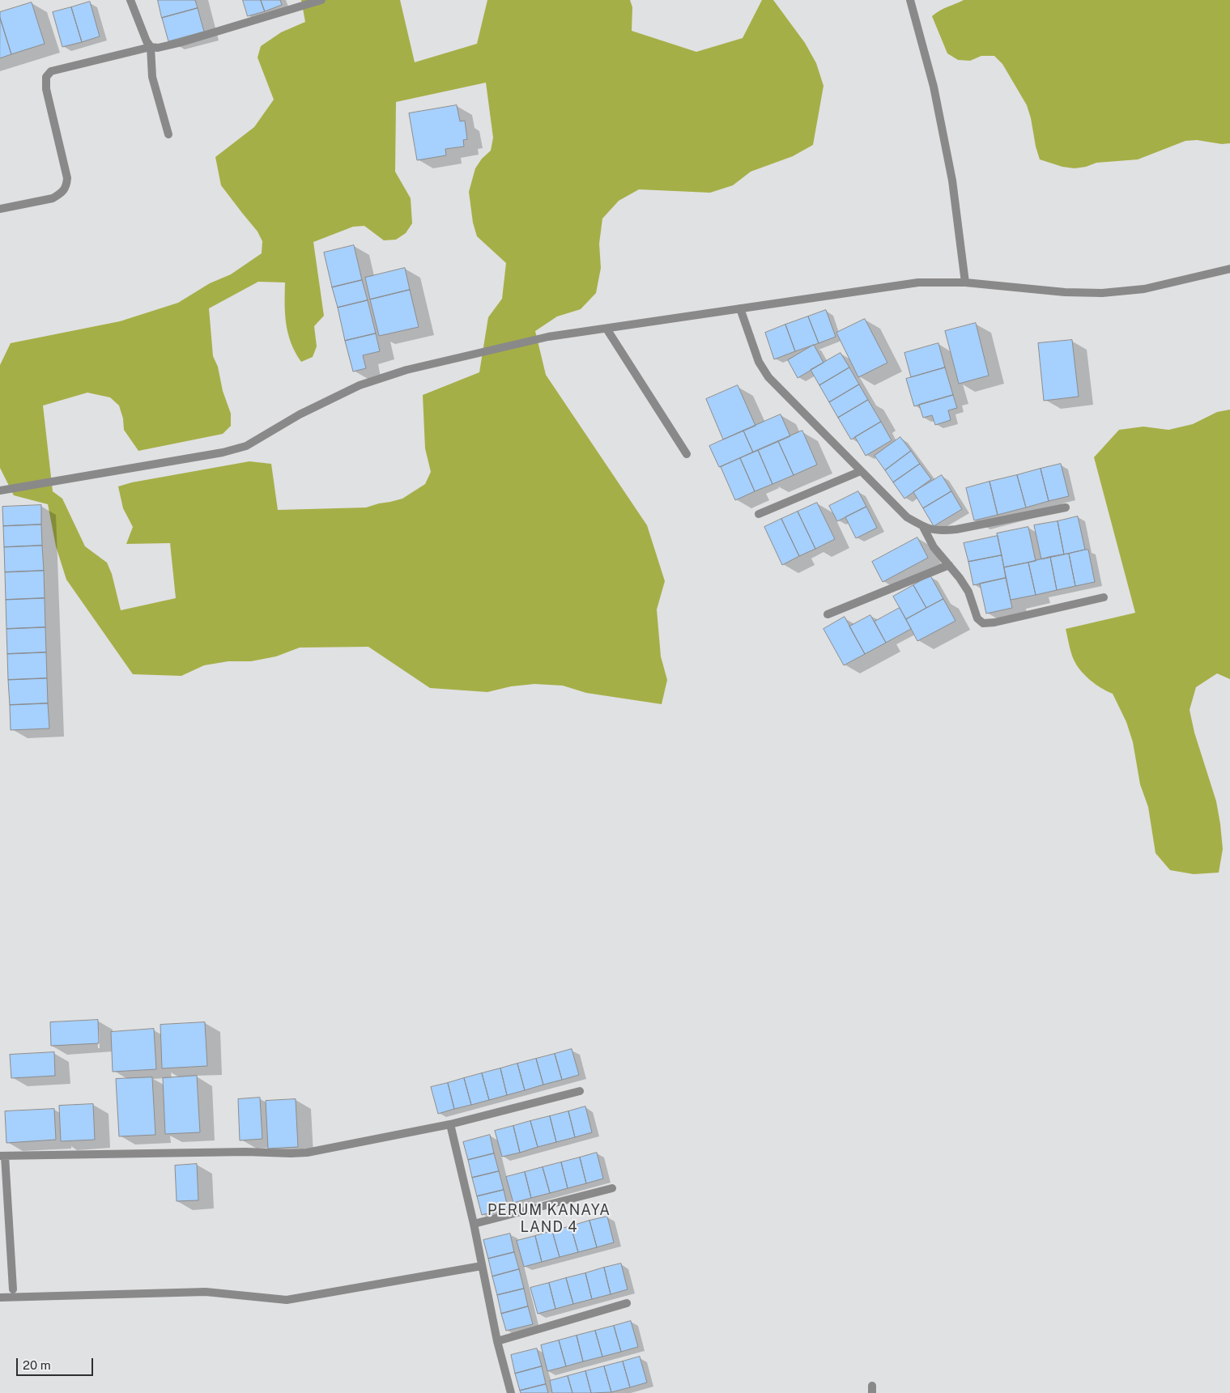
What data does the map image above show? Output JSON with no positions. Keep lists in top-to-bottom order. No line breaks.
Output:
{"districts":["PERUM KANAYA LAND 4"],"scale_bar":"20 m"}
